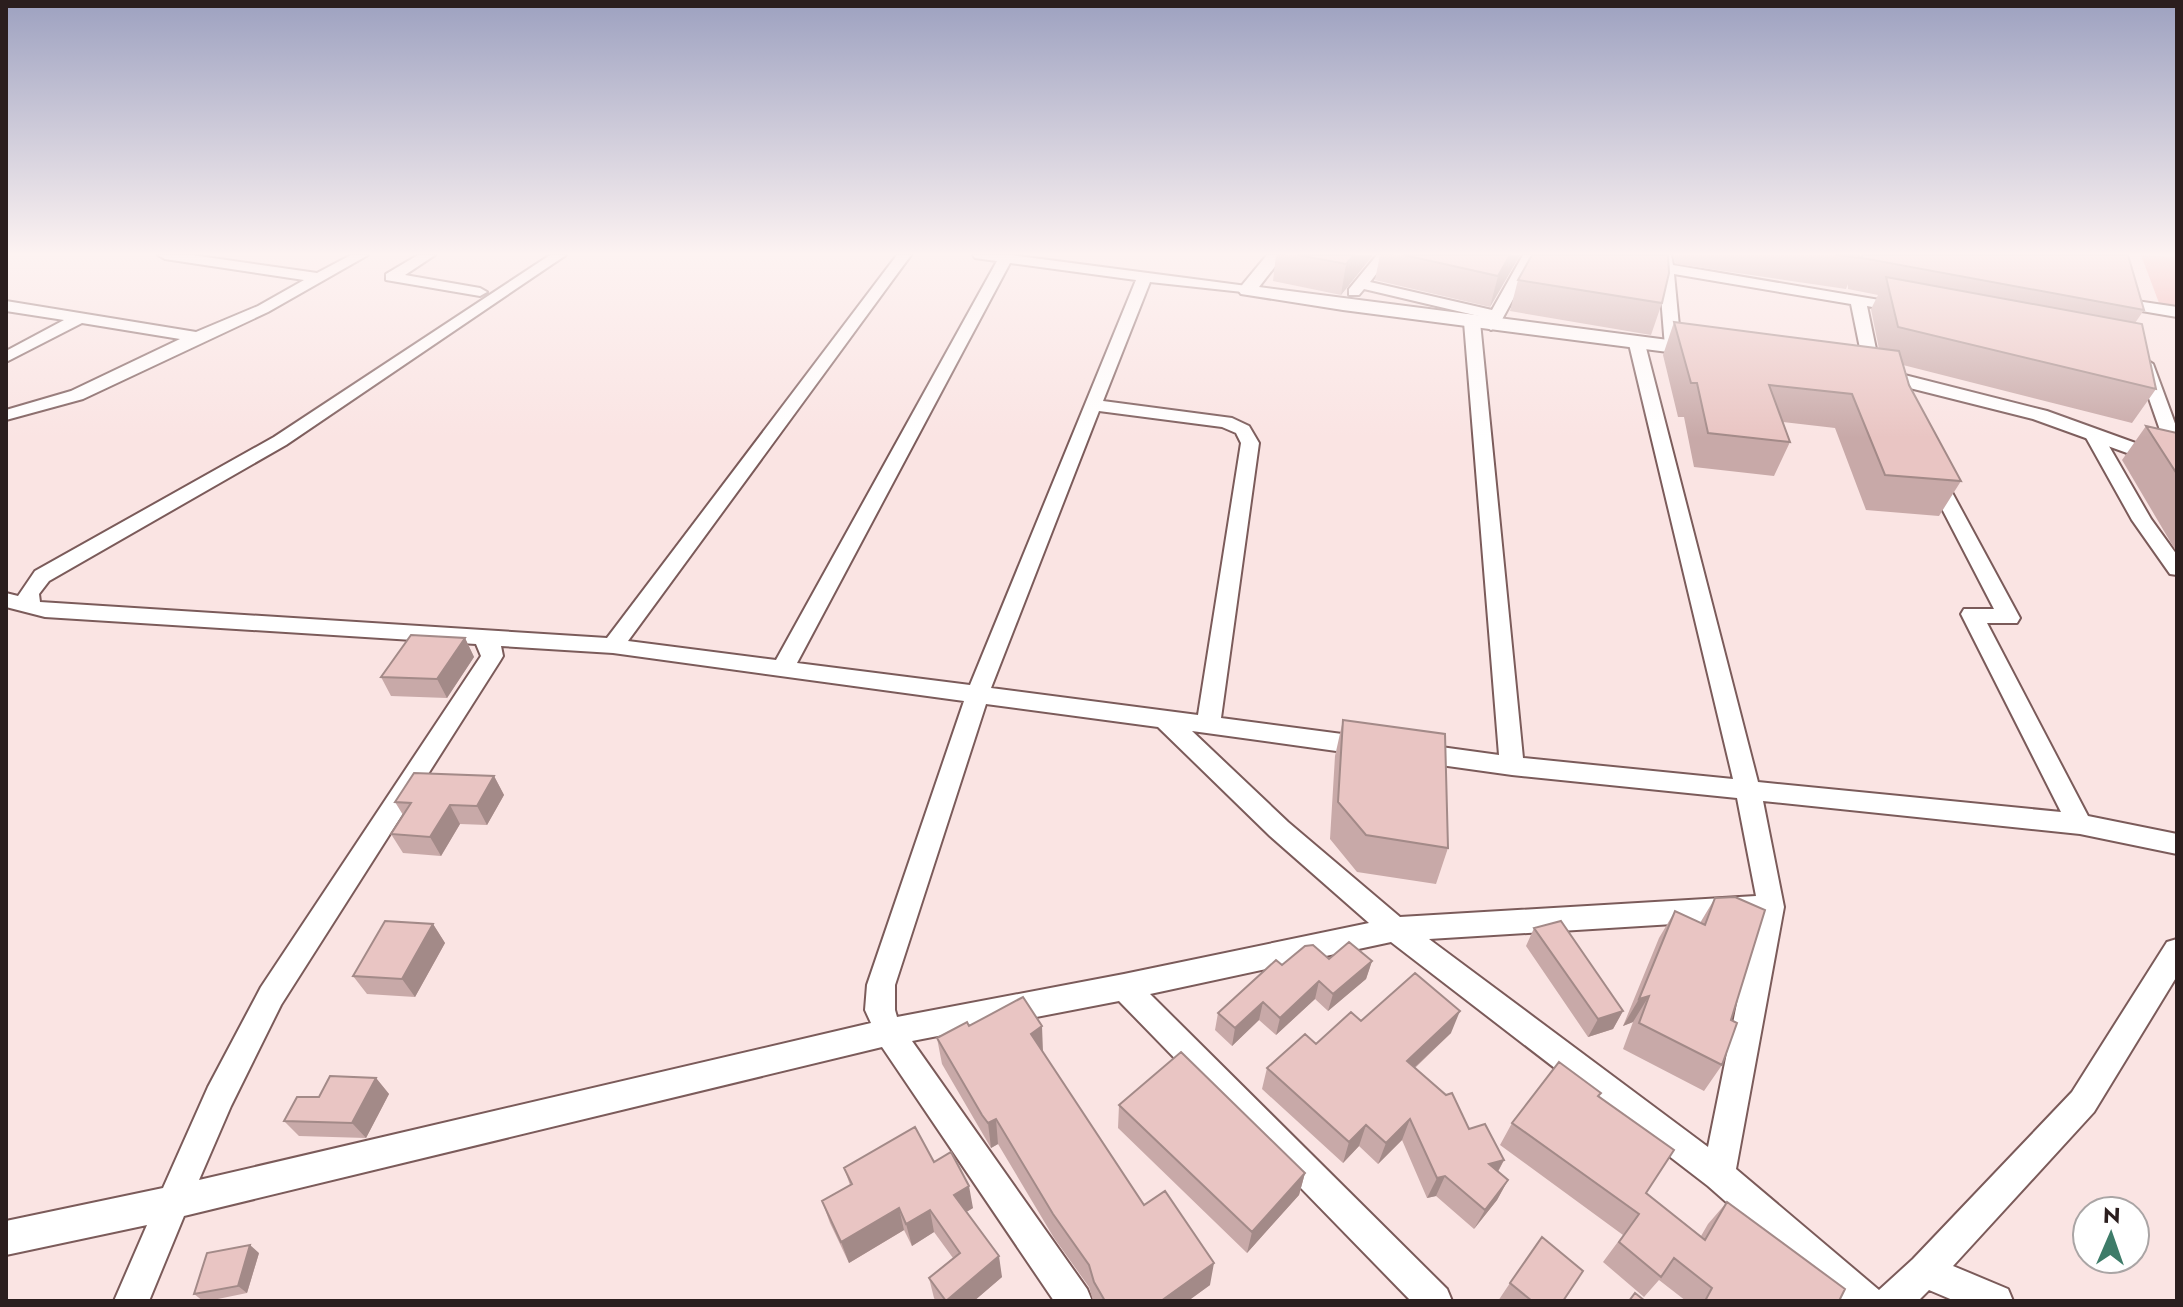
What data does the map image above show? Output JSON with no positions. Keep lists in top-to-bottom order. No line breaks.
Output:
{"north":"top"}
